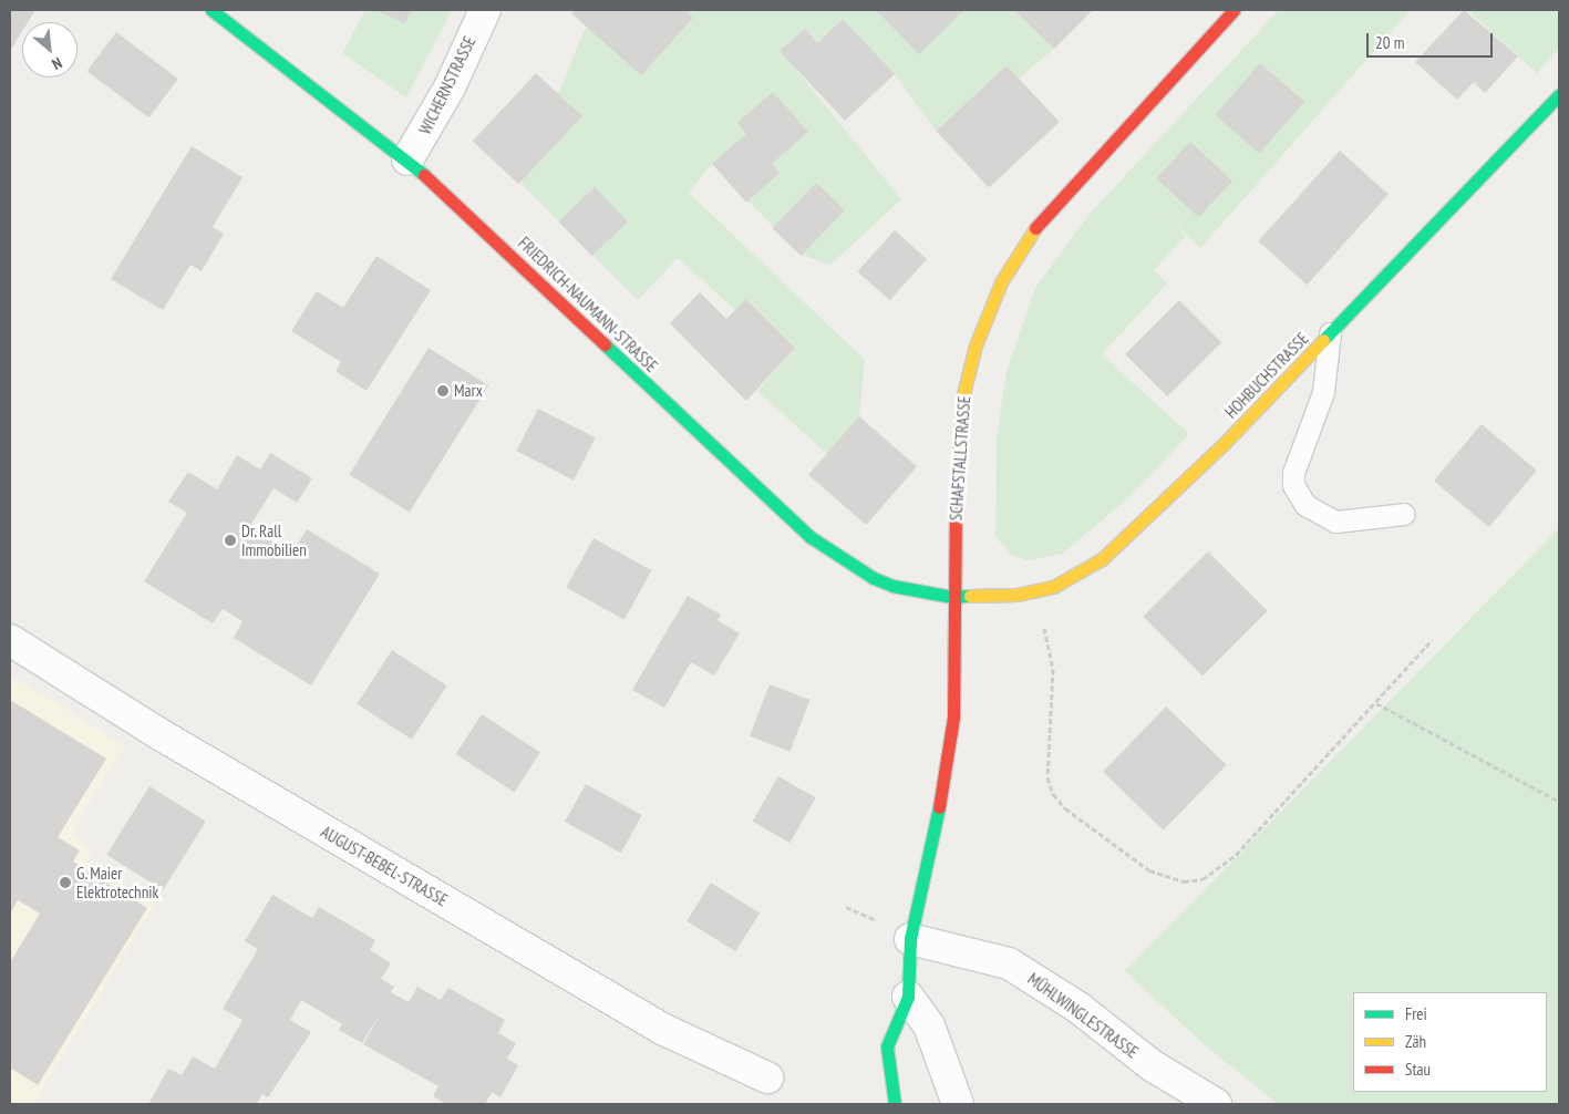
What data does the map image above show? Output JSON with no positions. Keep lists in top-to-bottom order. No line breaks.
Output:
{"streets":{"street":["WICHERNSTRASSE","FRIEDRICH-NAUMANN-STRASSE","HOHBUCHSTRASSE","SCHAFSTALLSTRASSE","AUGUST-BEBEL-STRASSE","MÜHLWINGLESTRASSE"]},"crossings":[["WICHERNSTRASSE","FRIEDRICH-NAUMANN-STRASSE"],["FRIEDRICH-NAUMANN-STRASSE","HOHBUCHSTRASSE"],["FRIEDRICH-NAUMANN-STRASSE","SCHAFSTALLSTRASSE"],["HOHBUCHSTRASSE","SCHAFSTALLSTRASSE"],["SCHAFSTALLSTRASSE","MÜHLWINGLESTRASSE"]],"places":["Marx","Dr. Rall Immobilien","G. Maier Elektrotechnik"],"legend":["Frei","Zäh","Stau"],"scale_bar":"20 m","north":"bottom right"}
